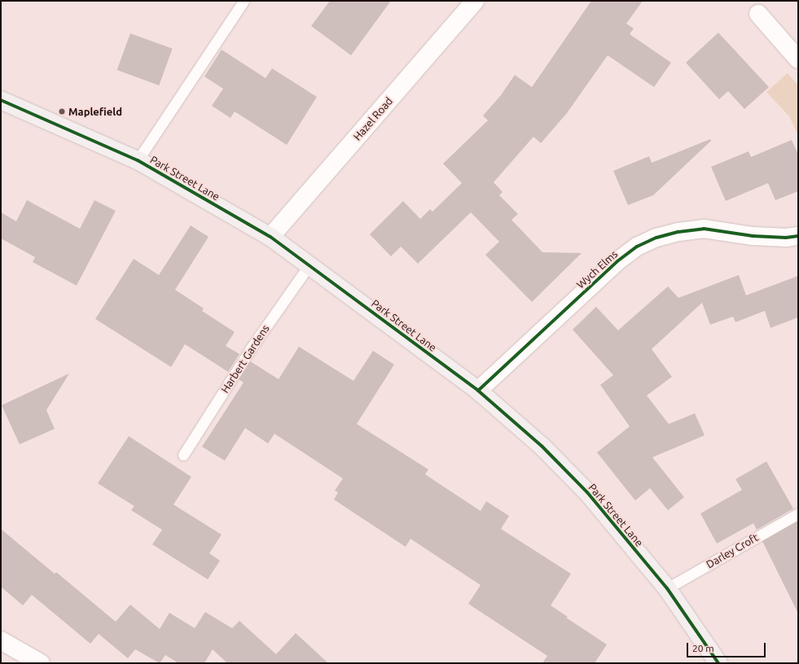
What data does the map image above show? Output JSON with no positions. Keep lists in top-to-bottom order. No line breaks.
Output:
{"streets":{"street":["Hazel Road","Park Street Lane","Wych Elms"],"lane":["Harbert Gardens","Darley Croft"]},"crossings":[["Hazel Road","Park Street Lane"],["Park Street Lane","Wych Elms"],["Park Street Lane","Harbert Gardens"],["Park Street Lane","Darley Croft"]],"places":["Maplefield"],"scale_bar":"20 m"}
